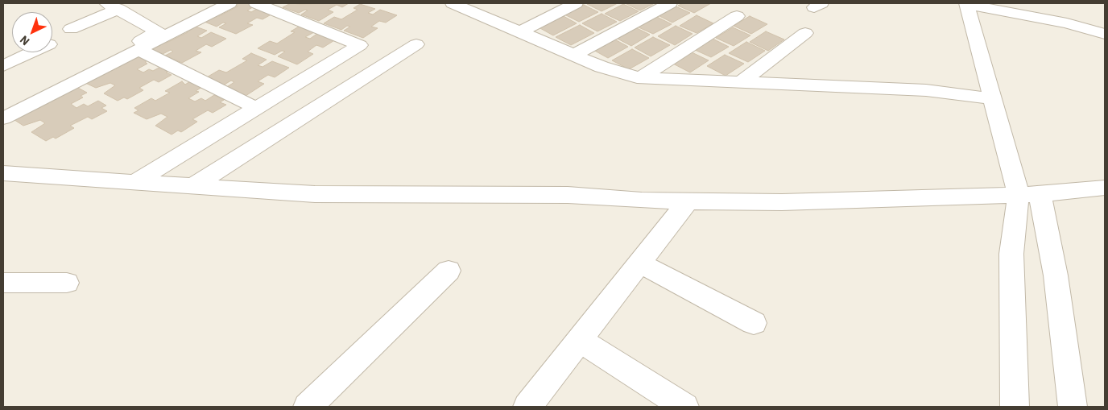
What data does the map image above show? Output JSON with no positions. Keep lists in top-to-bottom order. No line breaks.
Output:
{"north":"bottom left"}
